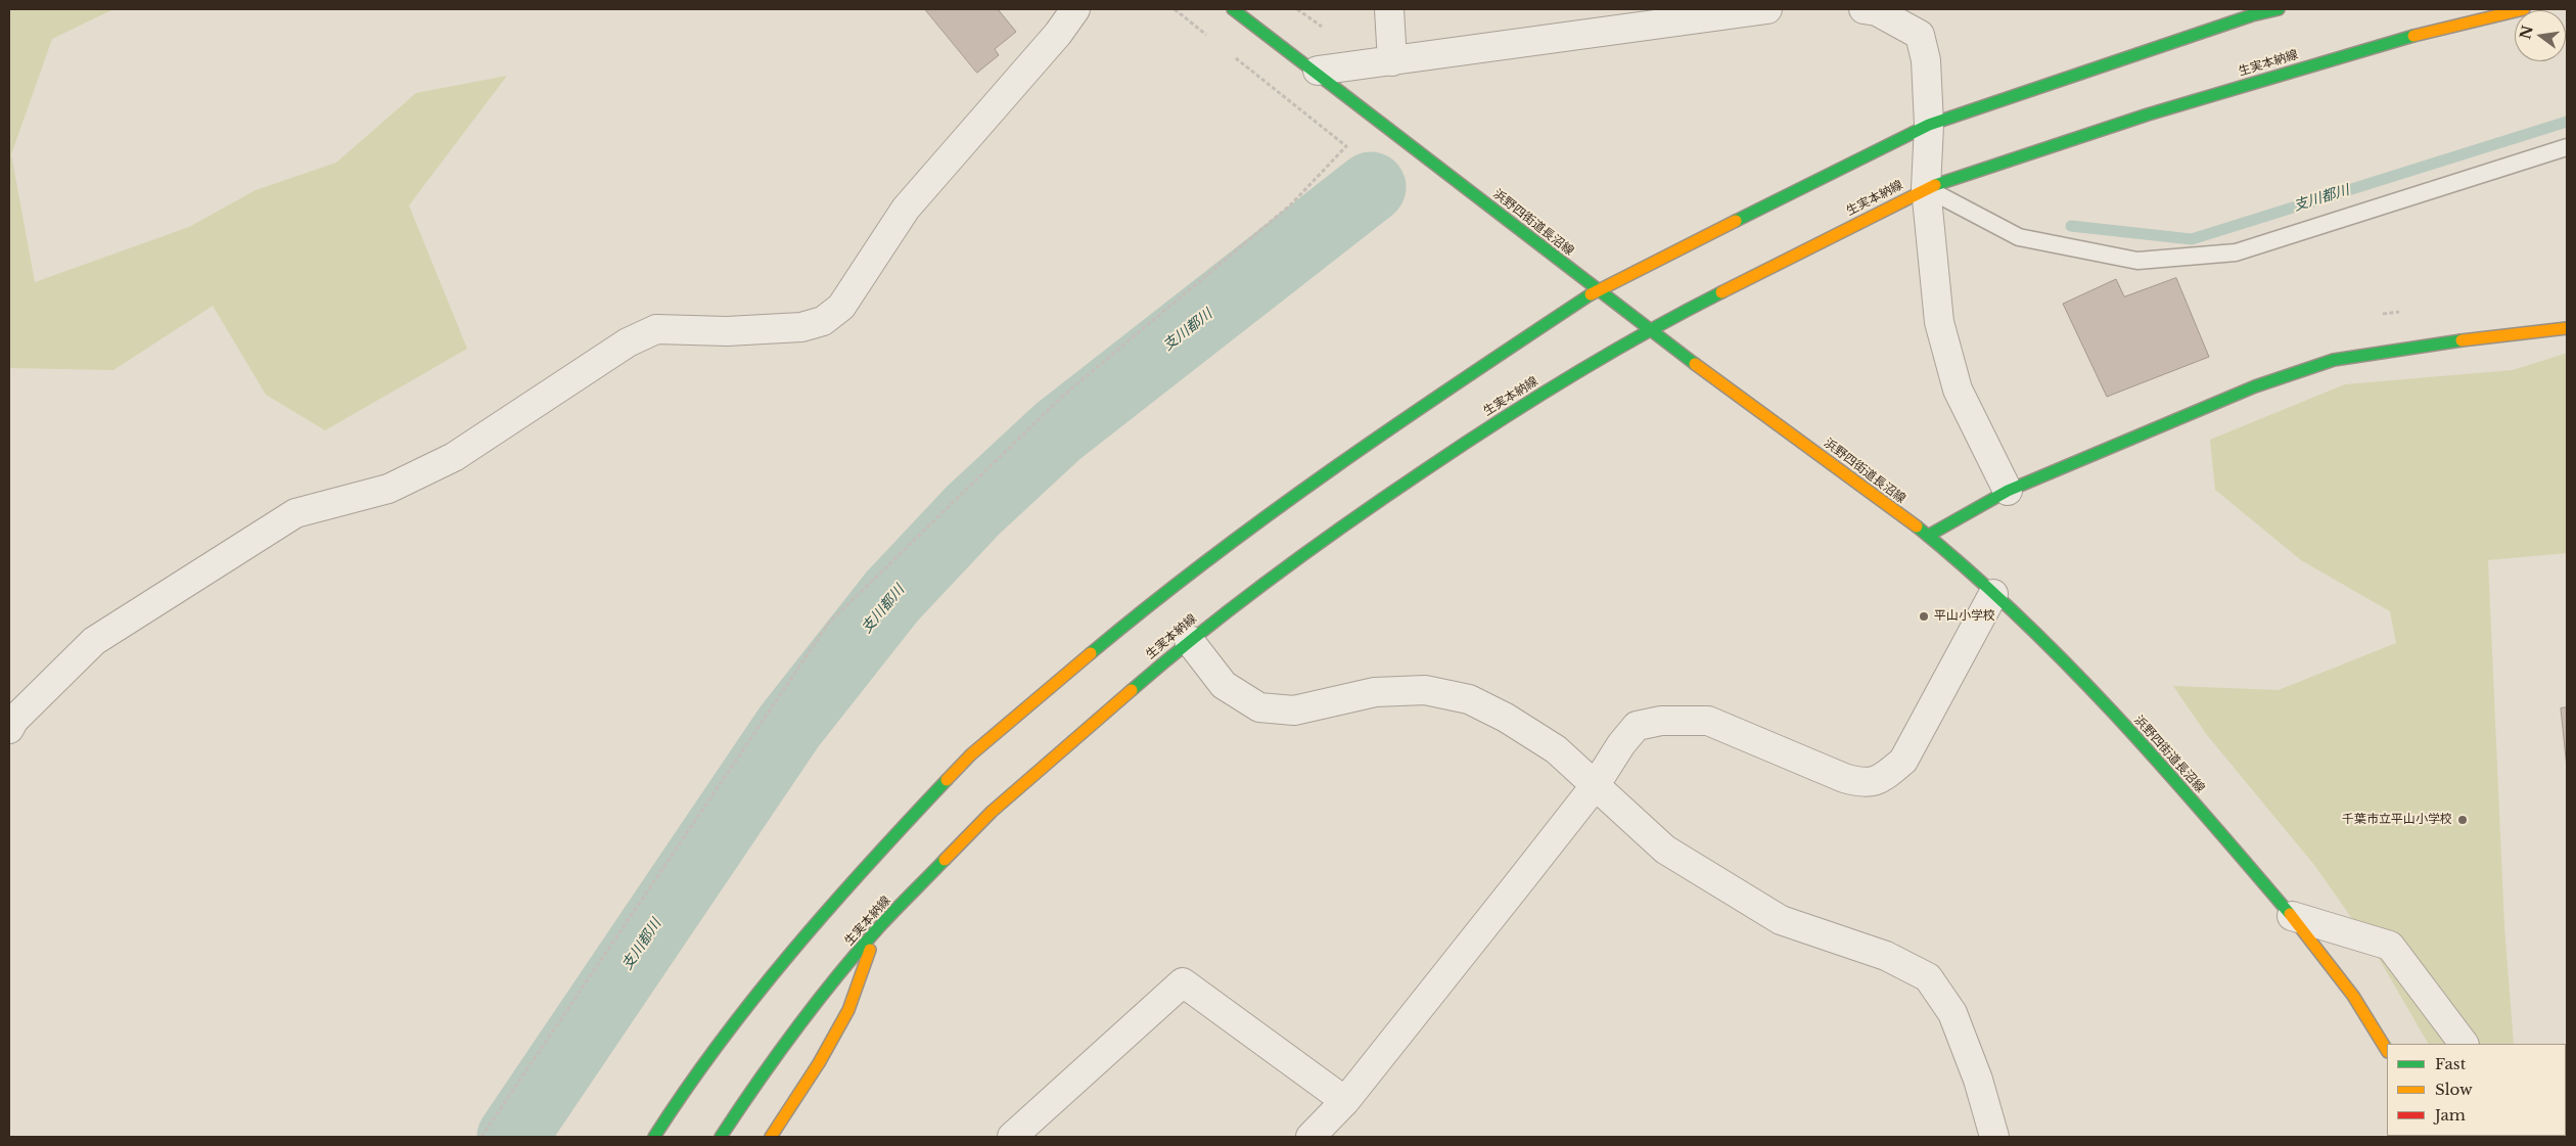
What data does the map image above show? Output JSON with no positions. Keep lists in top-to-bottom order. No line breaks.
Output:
{"streets":{"main road":["生実本納線","浜野四街道長沼線"]},"crossings":[["生実本納線","浜野四街道長沼線"]],"water":["支川都川"],"places":["平山小学校","千葉市立平山小学校"],"legend":["Fast","Slow","Jam"],"north":"left"}
